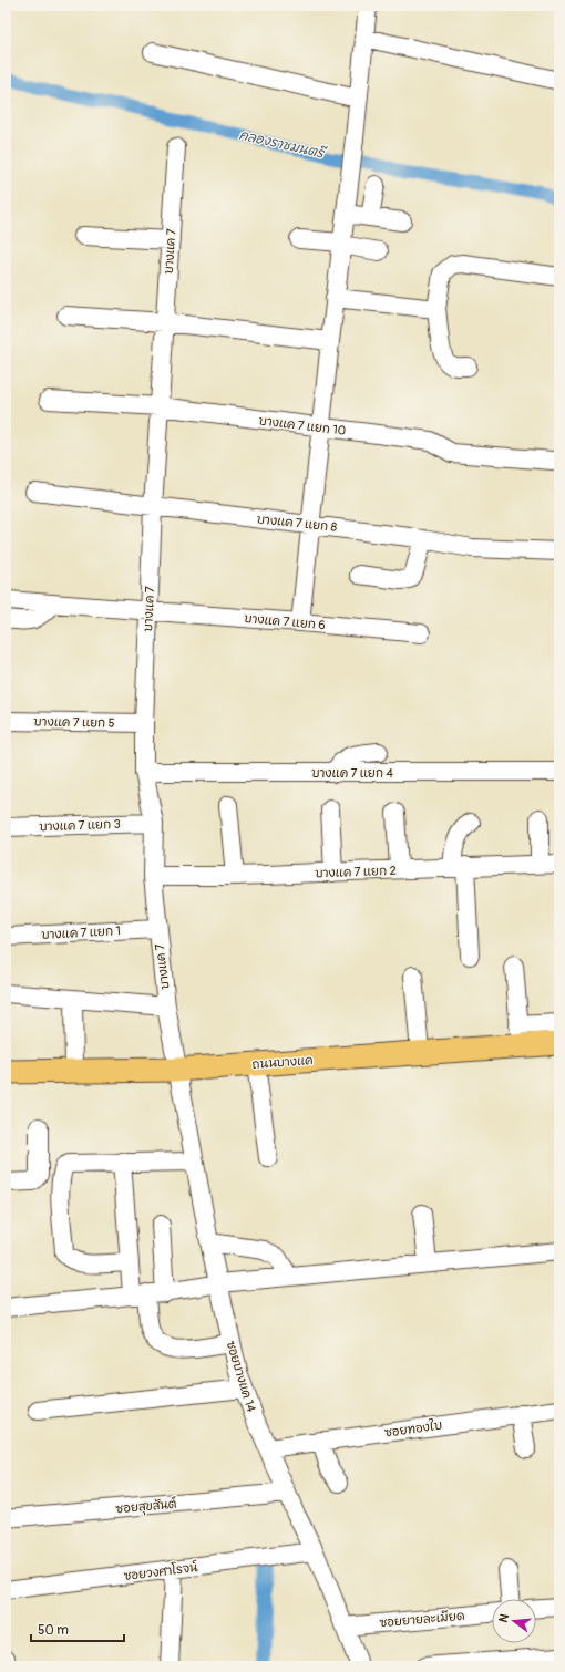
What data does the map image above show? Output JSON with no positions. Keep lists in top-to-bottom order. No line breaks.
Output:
{"streets":{"main road":["ถนนบางแค"],"street":["บางแค 7","บางแค 7 แยก 10","บางแค 7 แยก 8","บางแค 7 แยก 6","บางแค 7 แยก 5","บางแค 7 แยก 4","บางแค 7 แยก 3","บางแค 7 แยก 2","บางแค 7 แยก 1","ซอยบางแค 14","ซอยทองใบ","ซอยสุขสันต์","ซอยวงศาโรจน์","ซอยยายละเมียด"]},"crossings":[["บางแค 7","บางแค 7 แยก 10"],["บางแค 7","บางแค 7 แยก 8"],["บางแค 7","บางแค 7 แยก 6"],["บางแค 7","บางแค 7 แยก 5"],["บางแค 7","บางแค 7 แยก 4"],["บางแค 7","บางแค 7 แยก 3"],["บางแค 7","บางแค 7 แยก 2"],["บางแค 7","บางแค 7 แยก 1"],["บางแค 7","ถนนบางแค"],["บางแค 7","ซอยบางแค 14"],["ถนนบางแค","ซอยบางแค 14"],["ซอยบางแค 14","ซอยทองใบ"],["ซอยบางแค 14","ซอยสุขสันต์"],["ซอยบางแค 14","ซอยวงศาโรจน์"],["ซอยบางแค 14","ซอยยายละเมียด"]],"water":["คลองราชมนตรี"],"scale_bar":"50 m","north":"left"}
